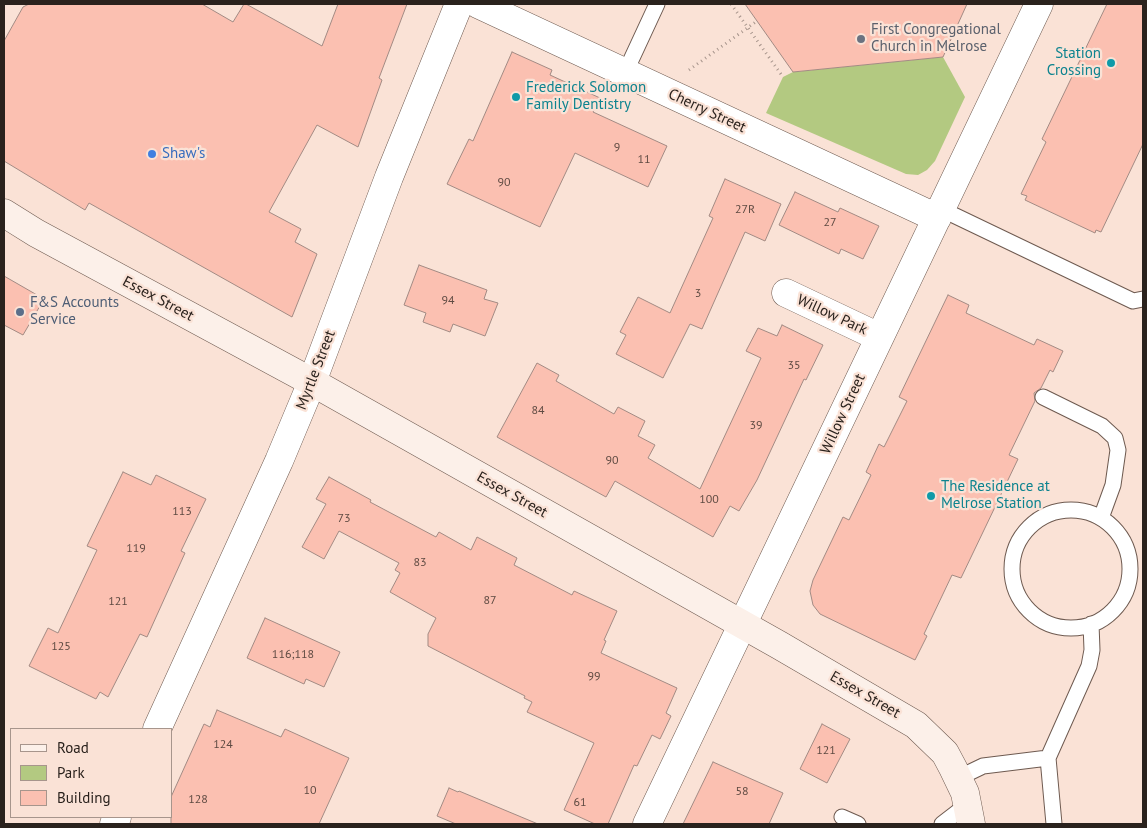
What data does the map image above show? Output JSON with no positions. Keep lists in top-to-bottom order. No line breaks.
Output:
{"streets":{"street":["Cherry Street","Essex Street","Willow Park","Myrtle Street","Willow Street"]},"crossings":[["Cherry Street","Willow Street"],["Essex Street","Myrtle Street"],["Essex Street","Willow Street"],["Willow Park","Willow Street"]],"places":["First Congregational Church in Melrose","Station Crossing","Frederick Solomon Family Dentistry","Shaw's","F&S Accounts Service","The Residence at Melrose Station"],"house_numbers":["9","11","90","27R","27","3","94","35","84","39","90","100","113","73","119","83","87","121","125","116;118","99","124","121","10","58","128","61"],"legend":["Road","Park","Building"]}
